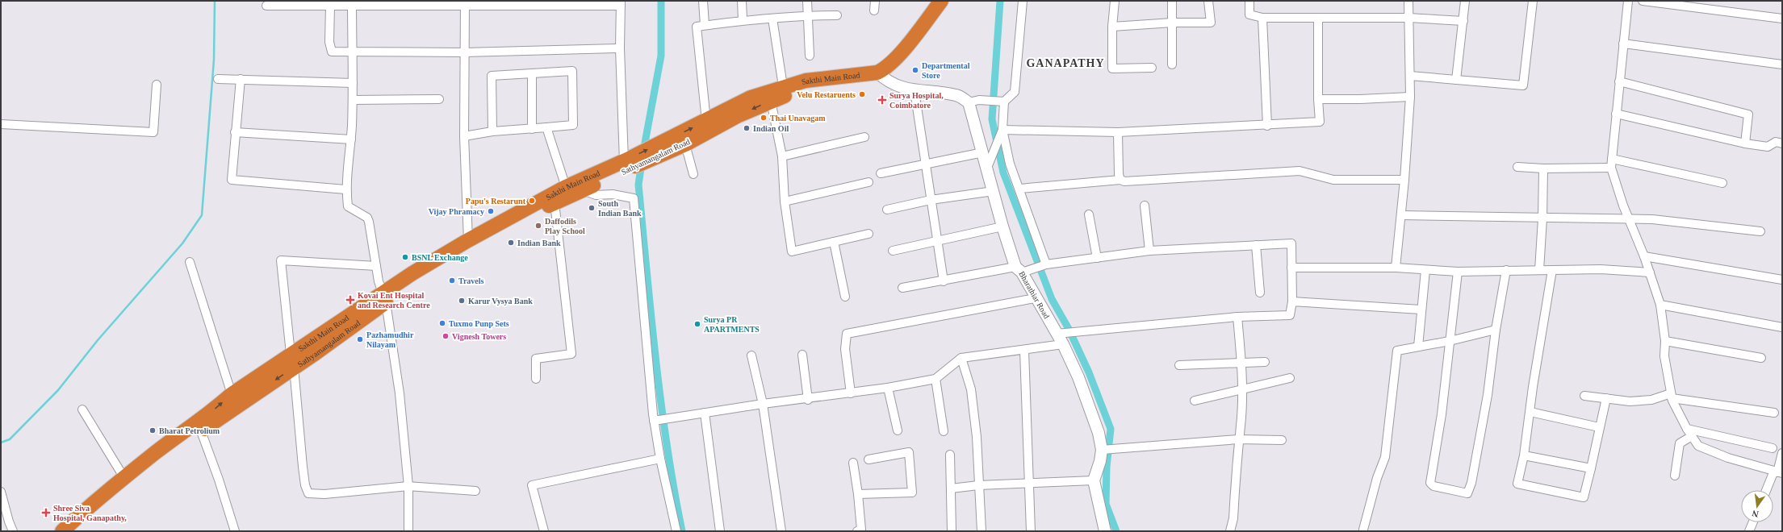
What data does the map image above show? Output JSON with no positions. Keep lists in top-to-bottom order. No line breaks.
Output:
{"streets":{"highway":["Sakthi Main Road","Sathyamangalam Road"],"main road":["Bharathiar Road"]},"crossings":[["Sakthi Main Road","Sathyamangalam Road"]],"districts":["GANAPATHY"],"places":{"other":["Departmental Store","Velu Restaruents","Thai Unavagam","Indian Oil","Papu's Restarunt","South Indian Bank","Vijay Phramacy","Daffodils Play School","Indian Bank","BSNL Exchange","Travels","Karur Vysya Bank","Tuxmo Punp Sets","Surya PR APARTMENTS","Vignesh Towers","Pazhamudhir Nilayam","Bharat Petrolium"],"health":["Surya Hospital, Coimbatore","Kovai Ent Hospital and Research Centre","Shree Siva Hospital, Ganapathy,"]},"north":"bottom"}
